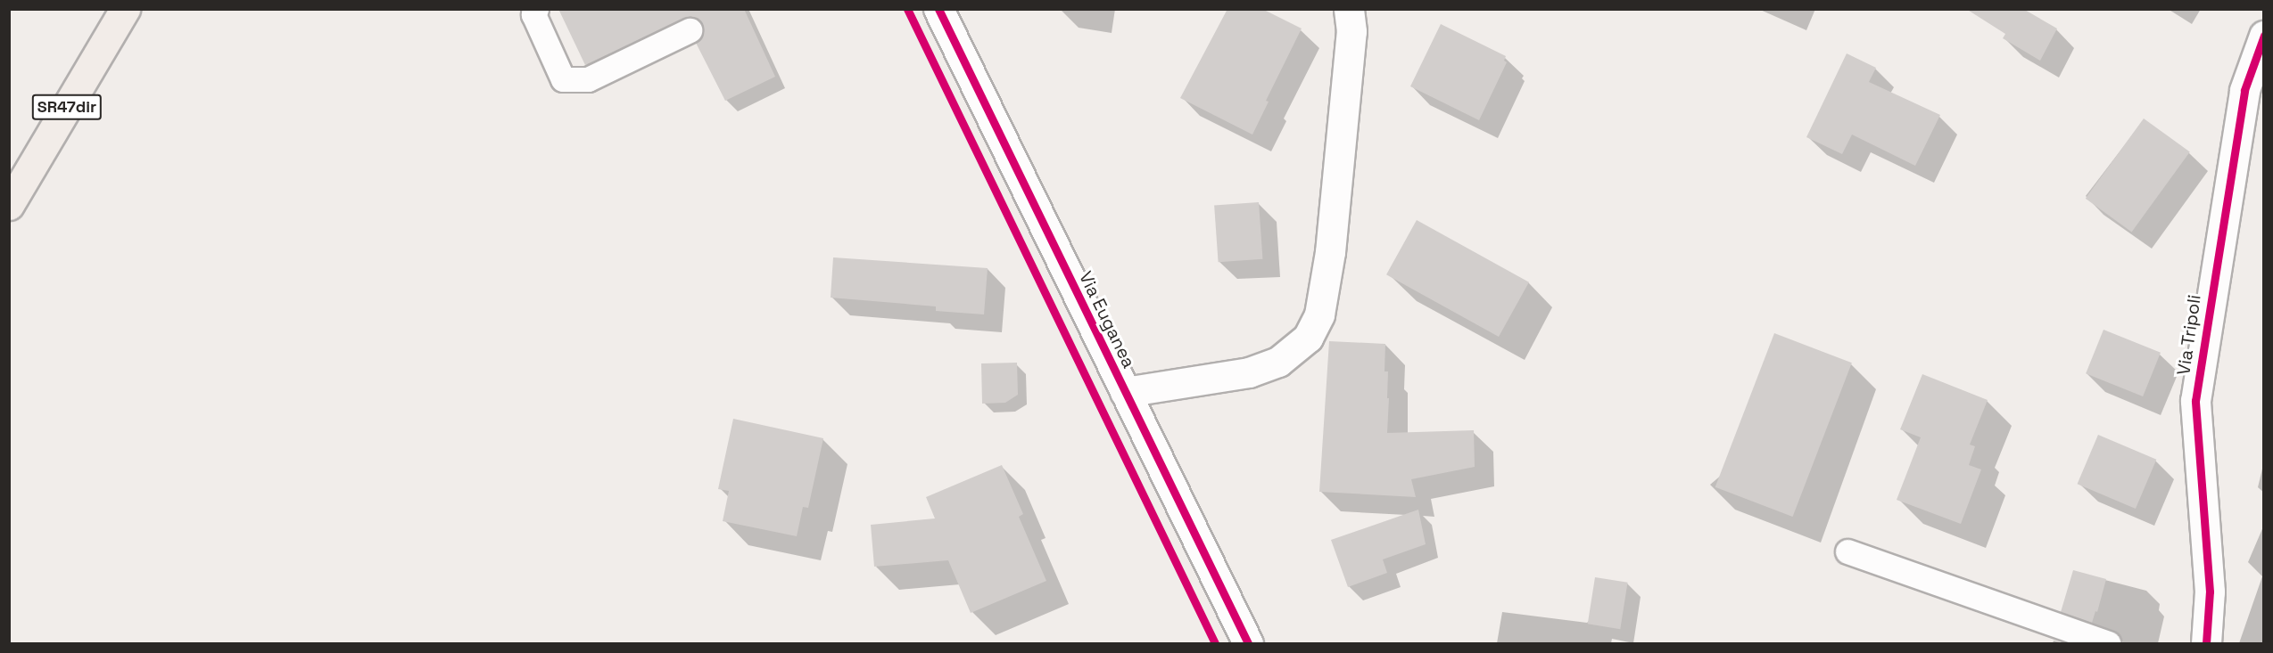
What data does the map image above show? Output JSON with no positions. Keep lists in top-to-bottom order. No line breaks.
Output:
{"streets":{"highway":["SR47dir"],"street":["Via Euganea","Via Tripoli"]}}
